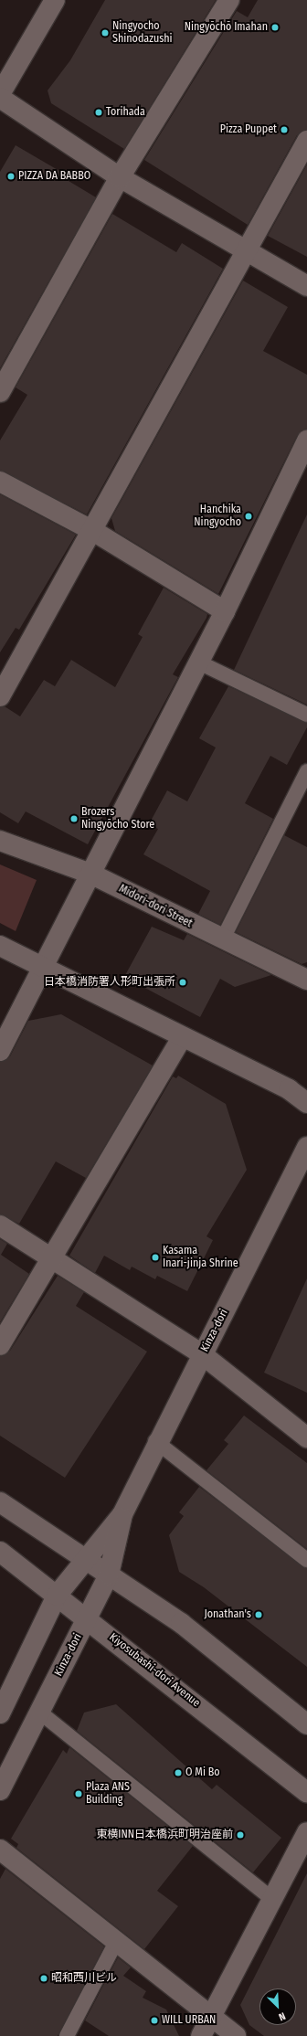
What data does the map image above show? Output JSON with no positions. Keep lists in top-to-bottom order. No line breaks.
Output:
{"streets":{"street":["Midori-dori Street","Kinza-dori","Kiyosubashi-dori Avenue"]},"crossings":[["Kinza-dori","Kiyosubashi-dori Avenue"]],"places":["Ningyōchō Imahan","Ningyocho Shinodazushi","Torihada","Pizza Puppet","PIZZA DA BABBO","Hanchika Ningyocho","Brozers Ningyōcho Store","日本橋消防署人形町出張所","Kasama Inari-jinja Shrine","Jonathan's","O Mi Bo","Plaza ANS Building","東横INN日本橋浜町明治座前","昭和西川ビル","WILL URBAN"],"north":"bottom right"}
